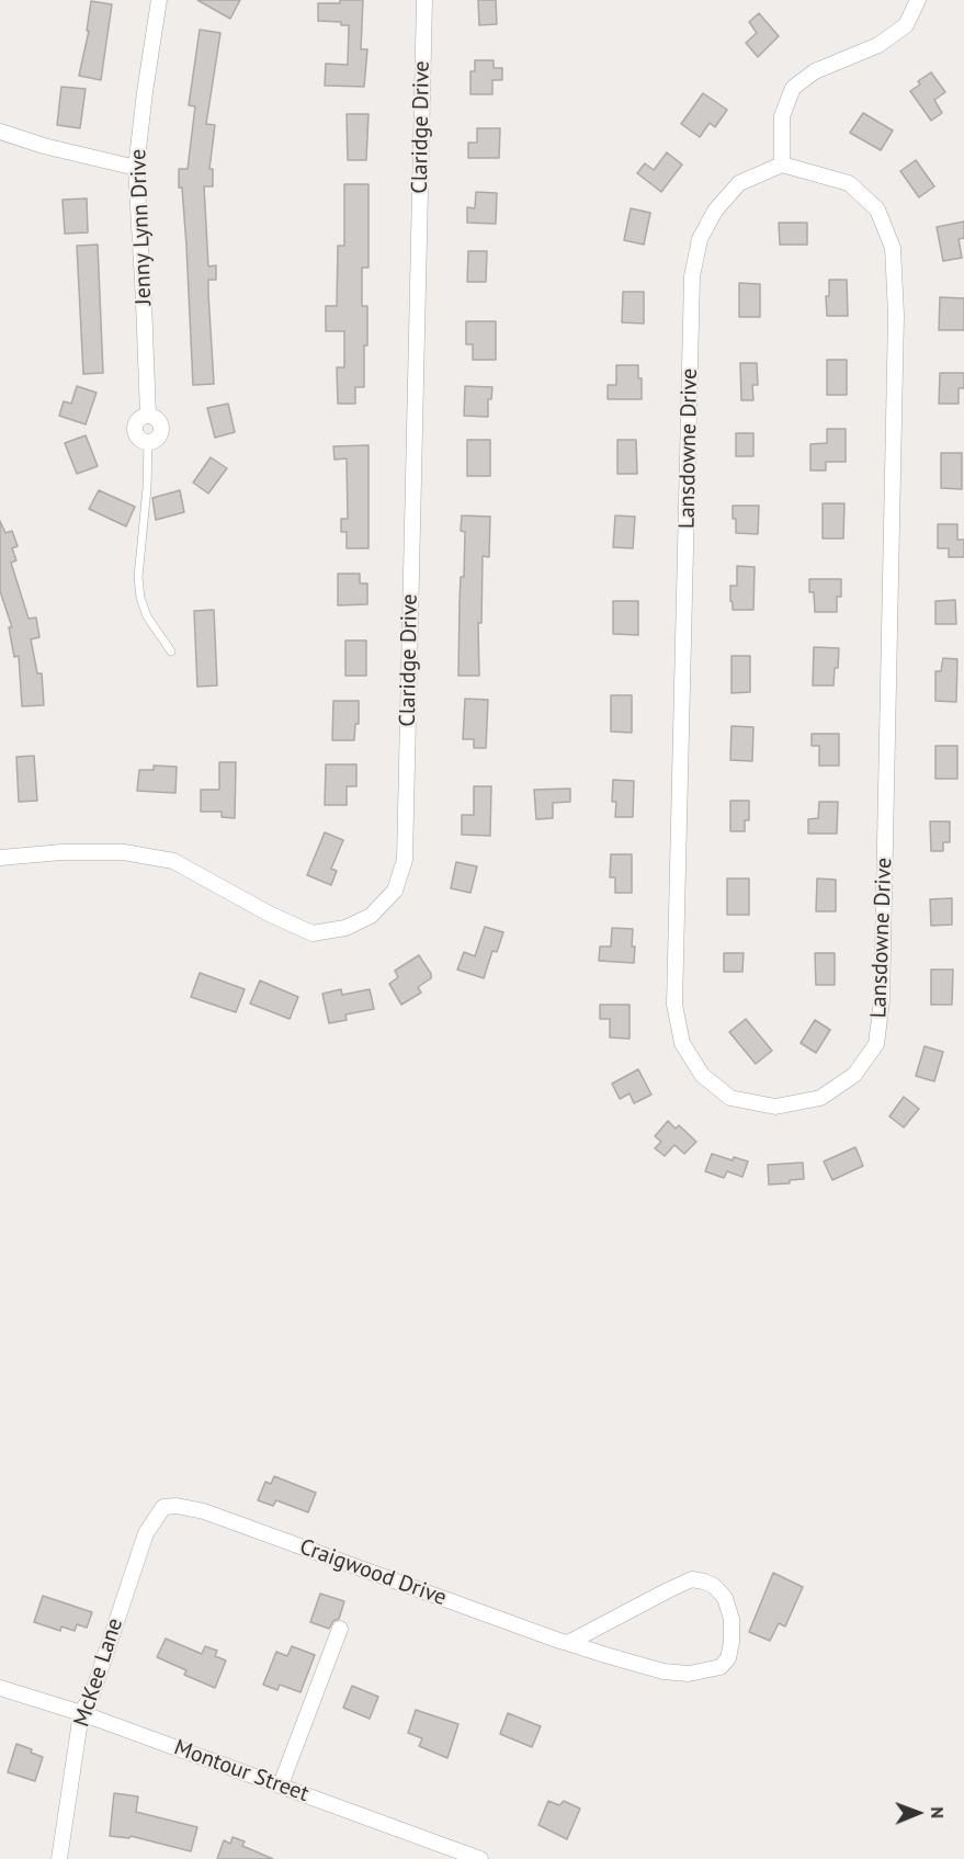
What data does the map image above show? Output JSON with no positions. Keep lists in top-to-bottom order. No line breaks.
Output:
{"streets":{"street":["Claridge Drive","Jenny Lynn Drive","Lansdowne Drive","Craigwood Drive","McKee Lane","Montour Street"]},"crossings":[["Craigwood Drive","McKee Lane"],["McKee Lane","Montour Street"]],"north":"right"}
